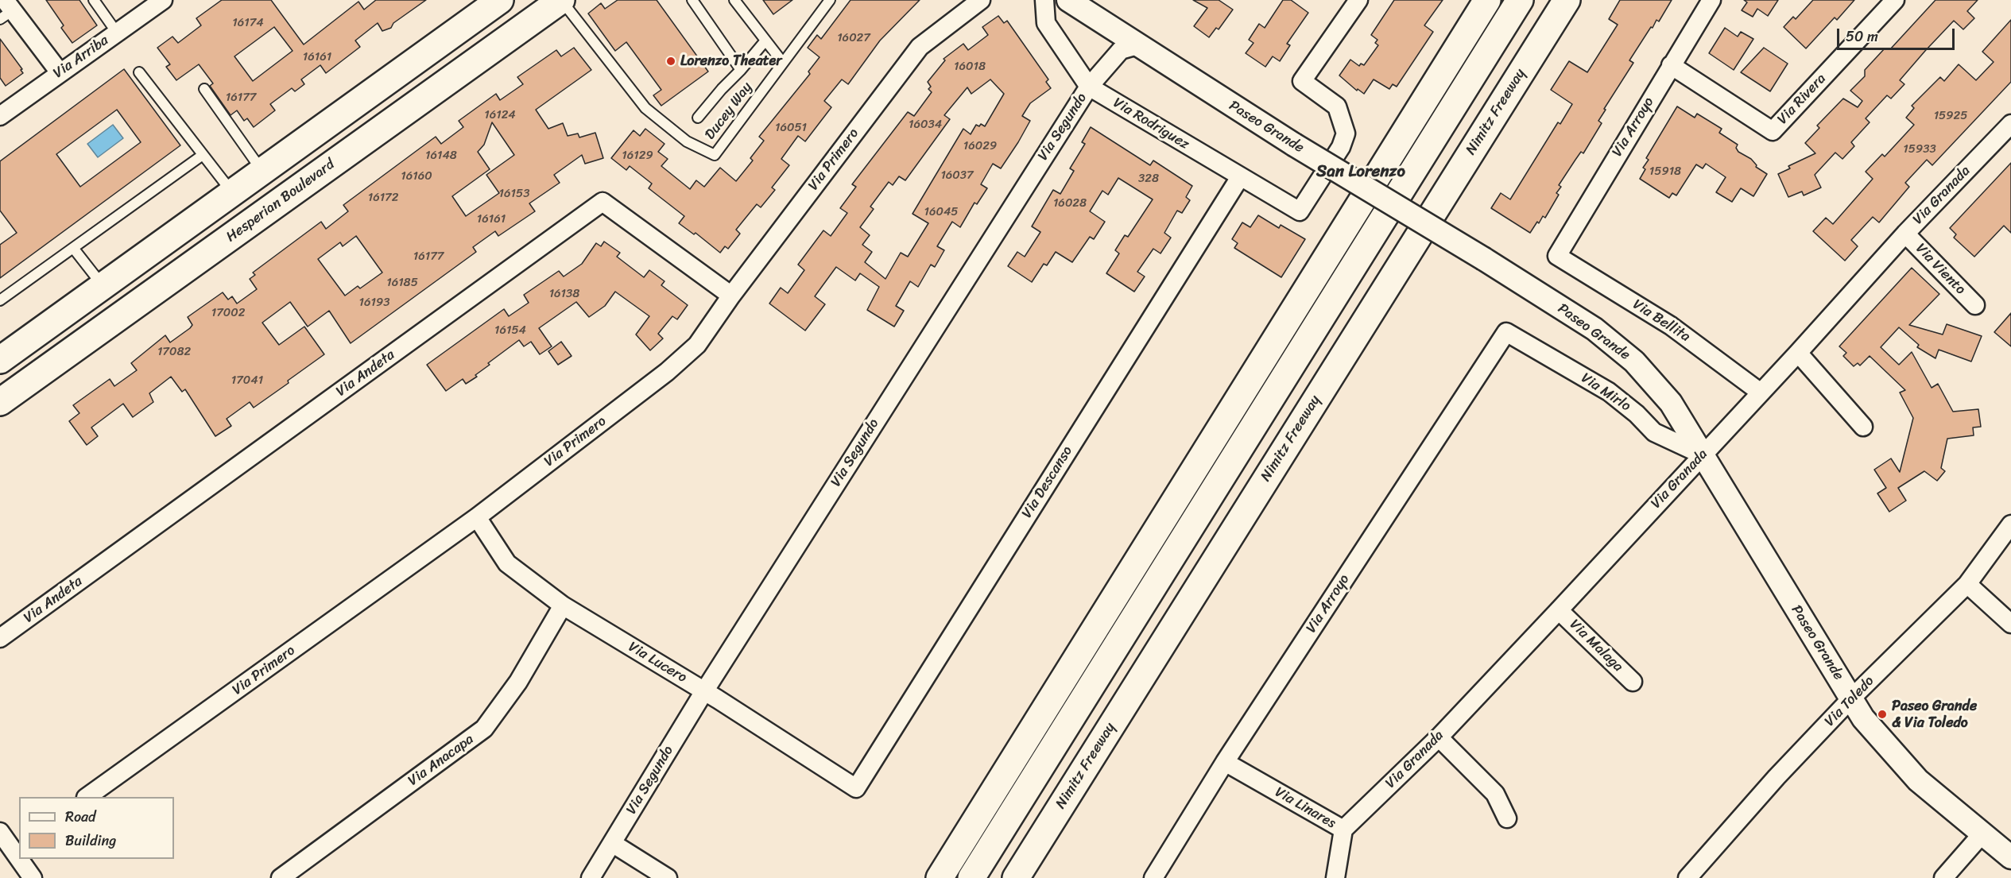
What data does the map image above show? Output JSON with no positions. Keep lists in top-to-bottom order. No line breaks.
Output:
{"streets":{"main road":["Nimitz Freeway","Hesperian Boulevard"],"street":["Via Arriba","Via Rivera","Via Rodriguez","Via Segundo","Paseo Grande","Via Arroyo","Via Primero","Via Granada","Via Viento","Via Bellita","Via Andeta","Via Mirlo","Via Descanso","Via Malaga","Via Lucero","Via Toledo","Via Anacapa","Via Linares"],"lane":["Ducey Way"]},"crossings":[["Via Rivera","Via Arroyo"],["Ducey Way","Hesperian Boulevard"],["Via Rodriguez","Via Segundo"],["Via Rodriguez","Via Descanso"],["Via Segundo","Paseo Grande"],["Via Segundo","Via Lucero"],["Paseo Grande","Via Granada"],["Paseo Grande","Via Mirlo"],["Paseo Grande","Via Toledo"],["Via Arroyo","Via Bellita"],["Via Arroyo","Via Mirlo"],["Via Arroyo","Via Linares"],["Via Primero","Via Andeta"],["Via Primero","Via Lucero"],["Via Granada","Via Viento"],["Via Granada","Via Bellita"],["Via Granada","Via Mirlo"],["Via Granada","Via Malaga"],["Via Granada","Via Linares"],["Via Descanso","Via Lucero"],["Via Lucero","Via Anacapa"]],"districts":["San Lorenzo"],"places":["Lorenzo Theater","Paseo Grande & Via Toledo"],"house_numbers":["16174","16027","16161","16018","16177","16124","15925","16034","16051","16029","15933","16148","16129","15918","16037","16160","328","16153","16172","16028","16045","16161","16177","16185","16138","16193","17002","16154","17082","17041"],"legend":["Road","Building"],"scale_bar":"50 m"}
